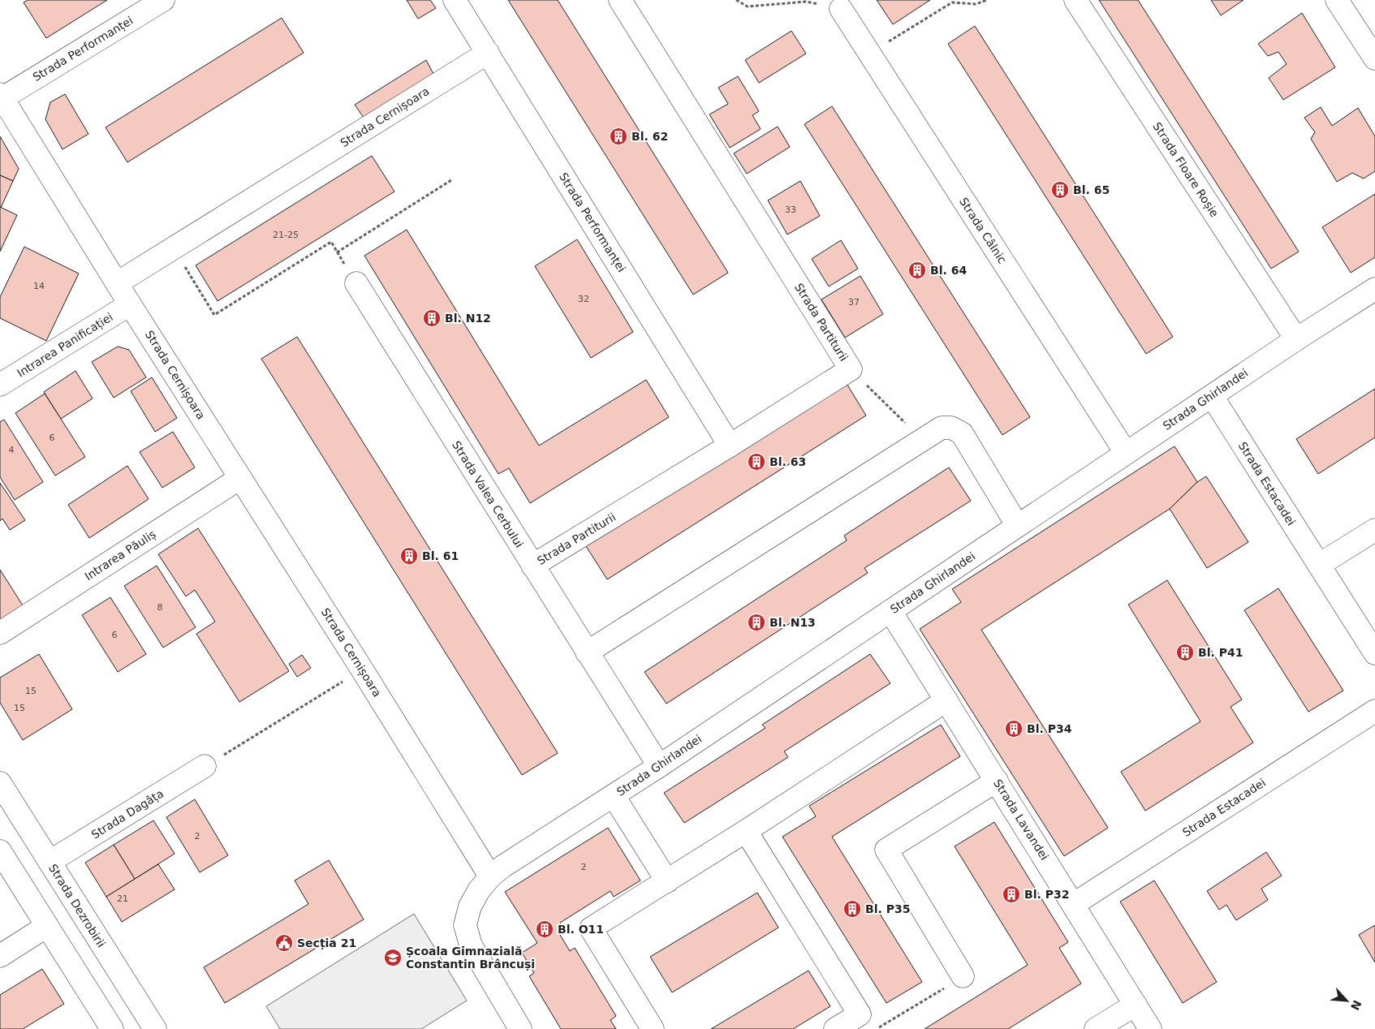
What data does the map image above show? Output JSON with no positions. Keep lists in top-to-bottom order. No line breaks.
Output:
{"streets":{"street":["Strada Performanței","Strada Cernișoara","Strada Floare Roșie","Strada Câlnic","Strada Partiturii","Intrarea Panificației","Strada Ghirlandei","Strada Estacadei","Strada Valea Cerbului","Intrarea Păuliș","Strada Dagâța","Strada Lavandei","Strada Dezrobirii"]},"crossings":[["Strada Performanței","Strada Cernișoara"],["Strada Performanței","Strada Partiturii"],["Strada Cernișoara","Intrarea Panificației"],["Strada Cernișoara","Strada Ghirlandei"],["Strada Cernișoara","Intrarea Păuliș"],["Strada Floare Roșie","Strada Ghirlandei"],["Strada Câlnic","Strada Ghirlandei"],["Strada Partiturii","Strada Valea Cerbului"],["Strada Ghirlandei","Strada Estacadei"],["Strada Ghirlandei","Strada Valea Cerbului"],["Strada Ghirlandei","Strada Lavandei"],["Strada Estacadei","Strada Lavandei"],["Strada Dagâța","Strada Dezrobirii"]],"places":{"building":["Bl. 62","Bl. 65","Bl. 64","Bl. N12","Bl. 63","Bl. 61","Bl. N13","Bl. P41","Bl. P34","Bl. P32","Bl. P35","Bl. O11"],"public building":["Secția 21"],"school or university":["Școala Gimnazială Constantin Brâncuși"]},"house_numbers":["33","21-25","14","32","37","6","4","8","6","15","15","2","2","21"],"north":"bottom right"}
